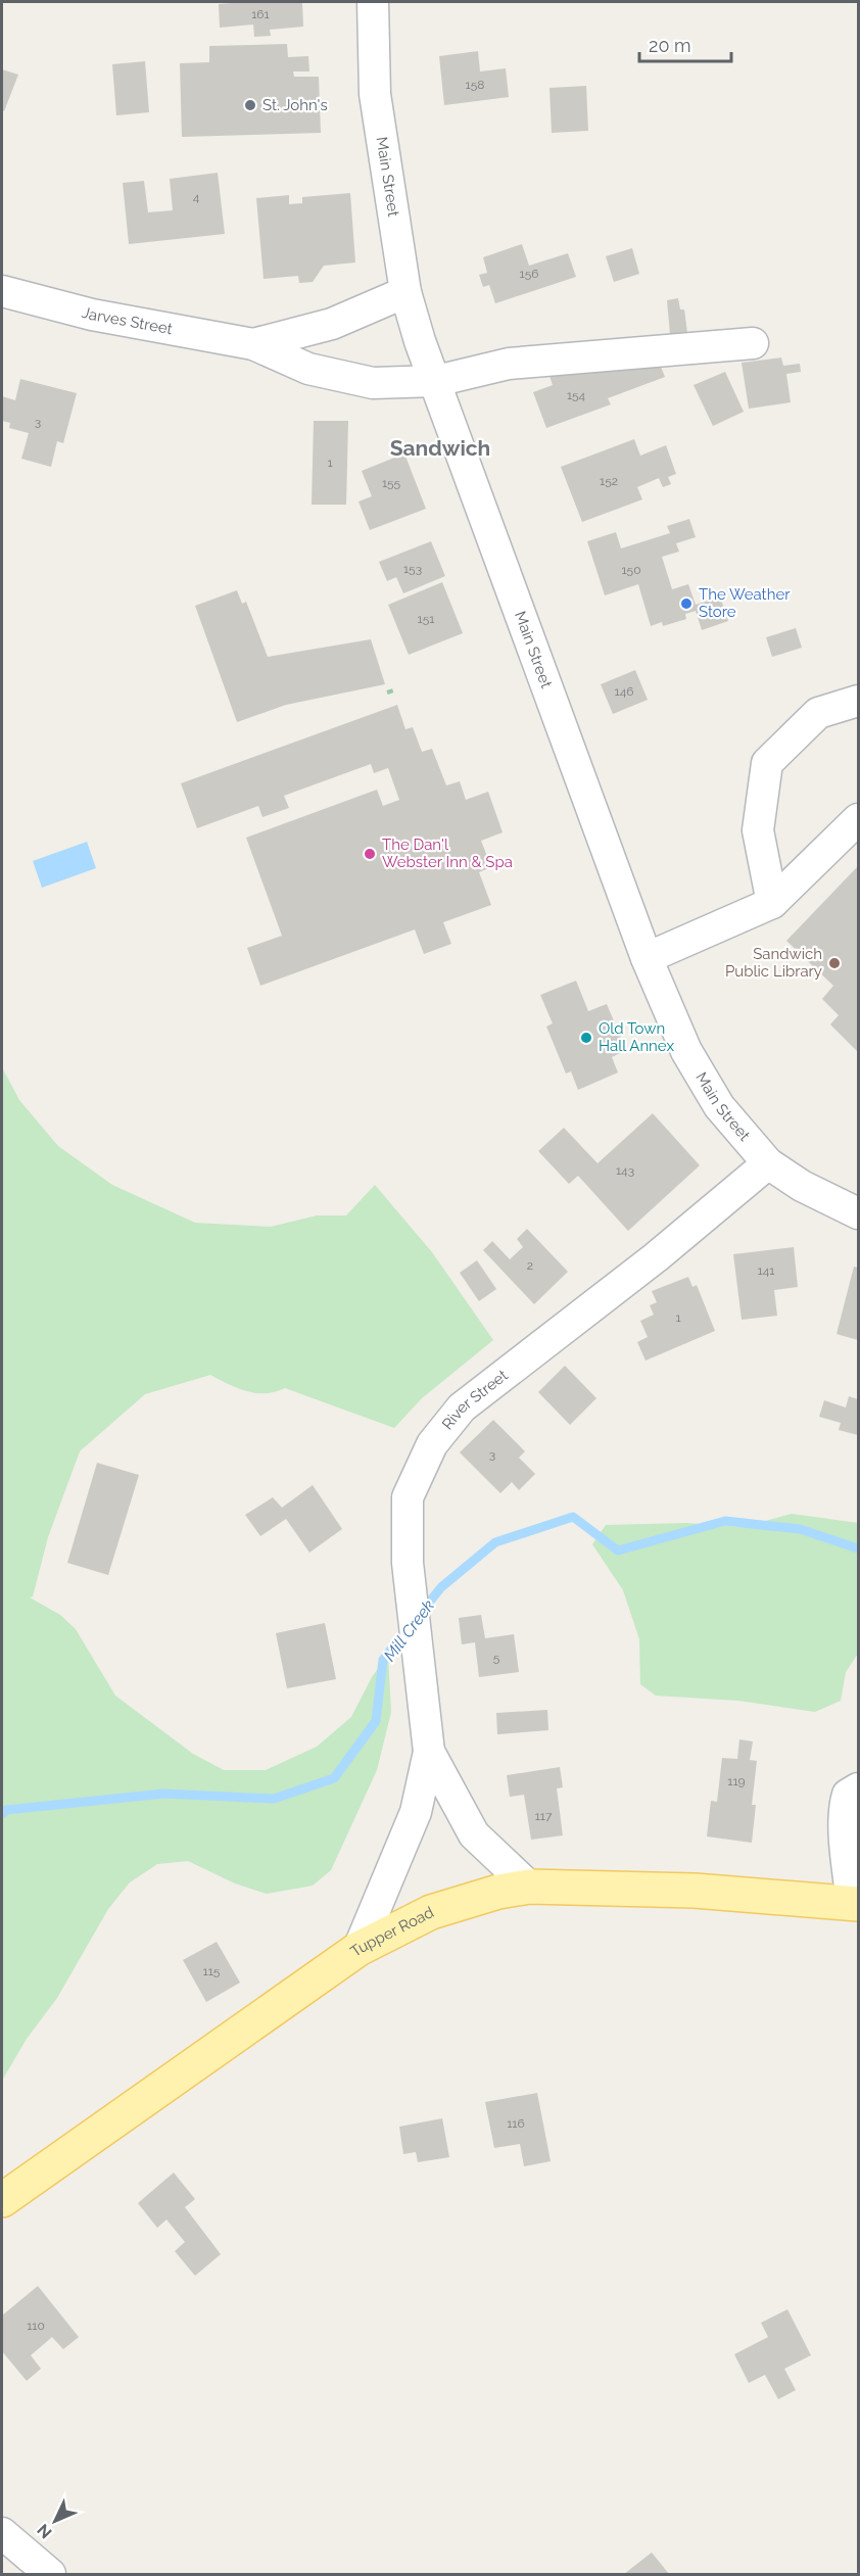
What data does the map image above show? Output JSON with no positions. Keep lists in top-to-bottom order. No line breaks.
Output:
{"streets":{"main road":["Tupper Road"],"street":["Main Street","Jarves Street","River Street"]},"crossings":[["Main Street","Jarves Street"],["Main Street","River Street"],["River Street","Tupper Road"]],"districts":["Sandwich"],"water":["Mill Creek"],"places":["St. John's","The Weather Store","The Dan'l Webster Inn & Spa","Sandwich Public Library","Old Town Hall Annex"],"house_numbers":["161","158","4","156","154","3","1","152","155","153","150","151","146","143","2","141","1","3","5","119","117","115","116","110"],"scale_bar":"20 m","north":"bottom left"}
